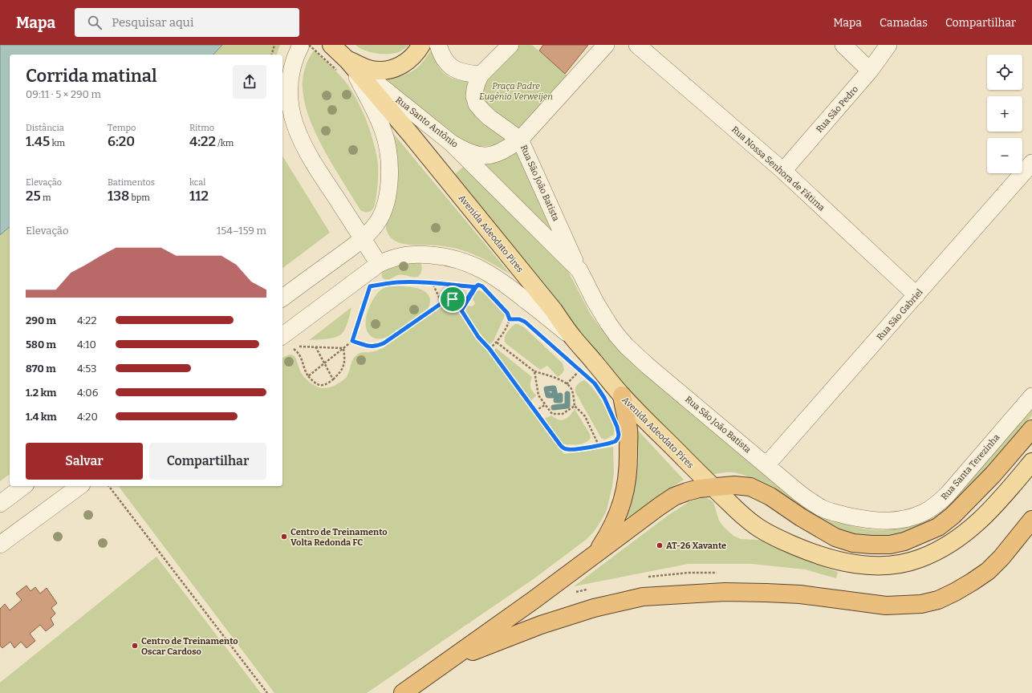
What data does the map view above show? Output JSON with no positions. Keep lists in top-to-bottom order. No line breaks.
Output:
{"streets":{"main road":["Avenida Adeodato Pires"],"street":["Rua São Pedro","Rua Santo Antônio","Rua Nossa Senhora de Fátima","Rua São João Batista","Rua São Gabriel","Rua Santa Terezinha"]},"crossings":[["Rua São Pedro","Rua Nossa Senhora de Fátima"],["Rua Santo Antônio","Rua São João Batista"],["Rua Santo Antônio","Avenida Adeodato Pires"],["Rua Nossa Senhora de Fátima","Rua São Gabriel"],["Rua São João Batista","Rua São Gabriel"],["Rua São João Batista","Rua Santa Terezinha"]],"parks":["Praça Padre Eugênio Verweijen"],"places":["Centro de Treinamento Volta Redonda FC","AT-26 Xavante","Centro de Treinamento Oscar Cardoso"],"page":{"header":"Mapa","search":"Pesquisar aqui","nav":["Mapa","Camadas","Compartilhar"],"map_buttons":["+","−"],"heading":["Corrida matinal","09:11 · 5 × 290 m"],"stats":[["Distância","1.45 km"],["Tempo","6:20"],["Ritmo","4:22 /km"],["Elevação","25 m"],["Batimentos","138 bpm"],["kcal","112"]],"chart":["Elevação","154–159 m"],"list":[{"name":"290 m","note":"4:22"},{"name":"580 m","note":"4:10"},{"name":"870 m","note":"4:53"},{"name":"1.2 km","note":"4:06"},{"name":"1.4 km","note":"4:20"}],"buttons":["Salvar","Compartilhar"]}}
